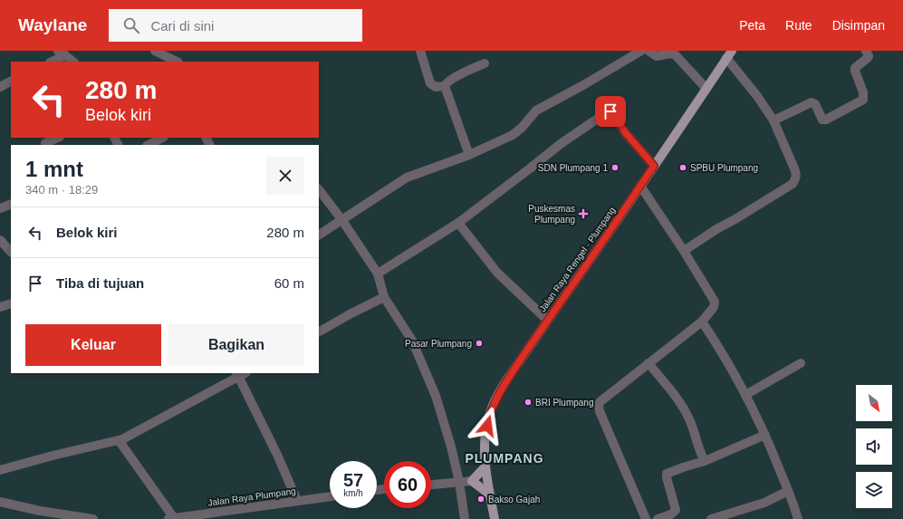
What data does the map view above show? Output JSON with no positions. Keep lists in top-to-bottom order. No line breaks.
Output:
{"streets":{"main road":["Jalan Raya Rengel - Plumpang"],"street":["Jalan Raya Plumpang"]},"districts":["PLUMPANG"],"places":{"other":["SDN Plumpang 1","SPBU Plumpang","Pasar Plumpang","BRI Plumpang","Bakso Gajah"],"health":["Puskesmas Plumpang"]},"north":"bottom right","page":{"header":"Waylane","search":"Cari di sini","nav":["Peta","Rute","Disimpan"],"turn":["280 m","Belok kiri"],"heading":["1 mnt","340 m · 18:29"],"list":[{"name":"Belok kiri","value":"280 m"},{"name":"Tiba di tujuan","value":"60 m"}],"buttons":["Keluar","Bagikan"],"speed":"57 km/h","limit":"60"}}
